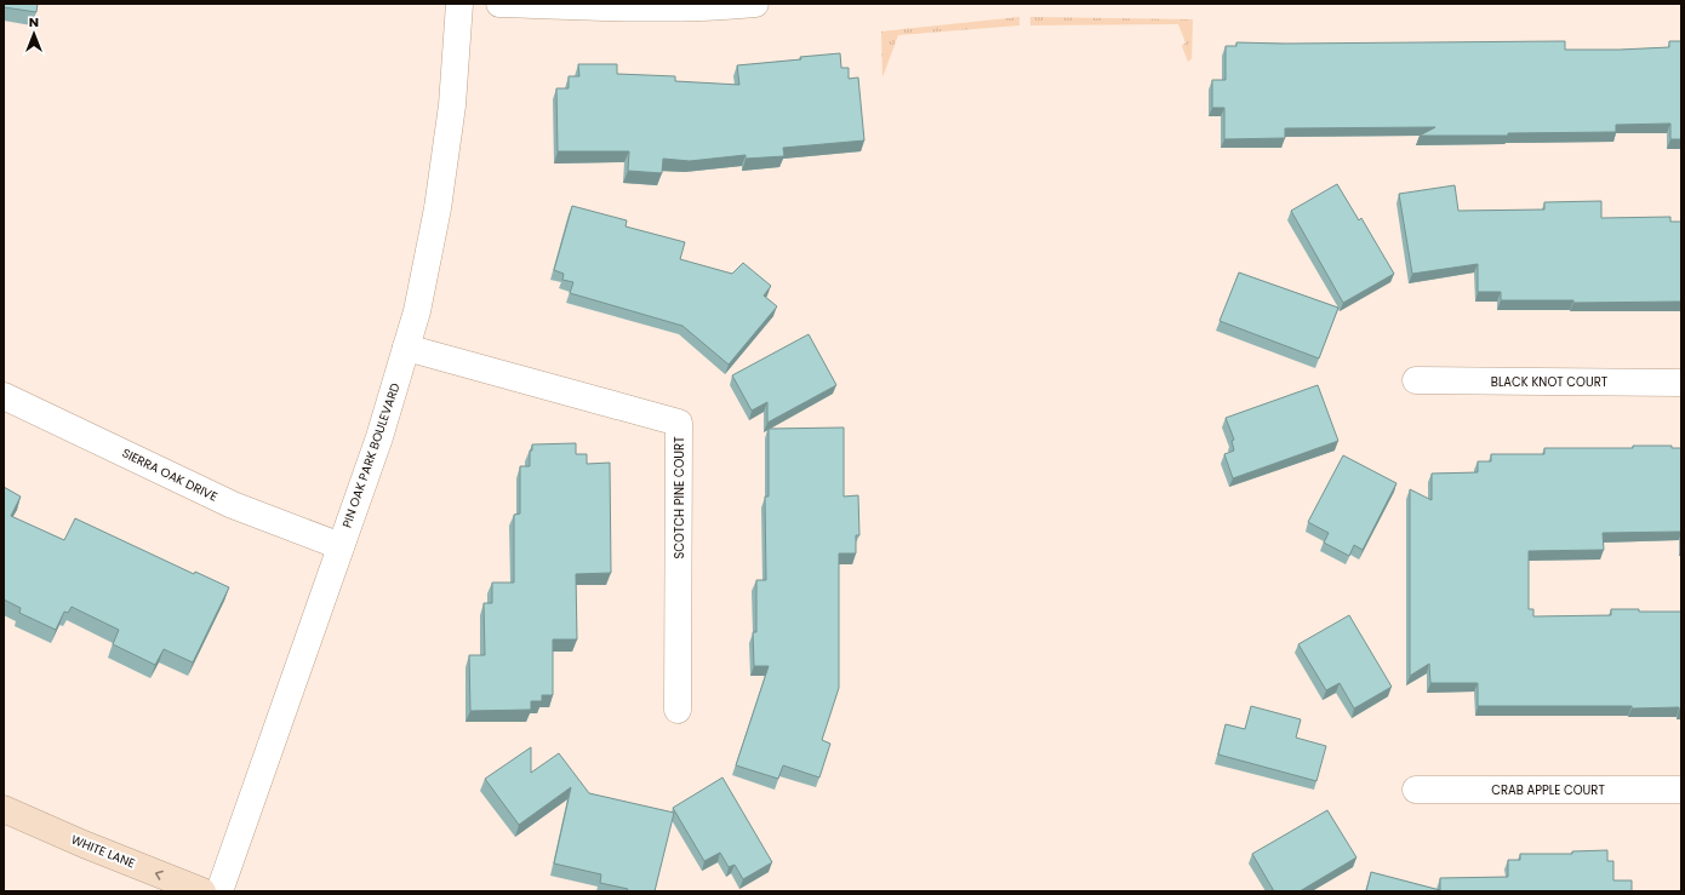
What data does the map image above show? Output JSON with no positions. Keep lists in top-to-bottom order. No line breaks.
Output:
{"streets":{"main road":["WHITE LANE"],"street":["BLACK KNOT COURT","PIN OAK PARK BOULEVARD","SIERRA OAK DRIVE","SCOTCH PINE COURT","CRAB APPLE COURT"]},"crossings":[["PIN OAK PARK BOULEVARD","SIERRA OAK DRIVE"],["PIN OAK PARK BOULEVARD","SCOTCH PINE COURT"]],"one_way":["WHITE LANE"],"north":"top"}
